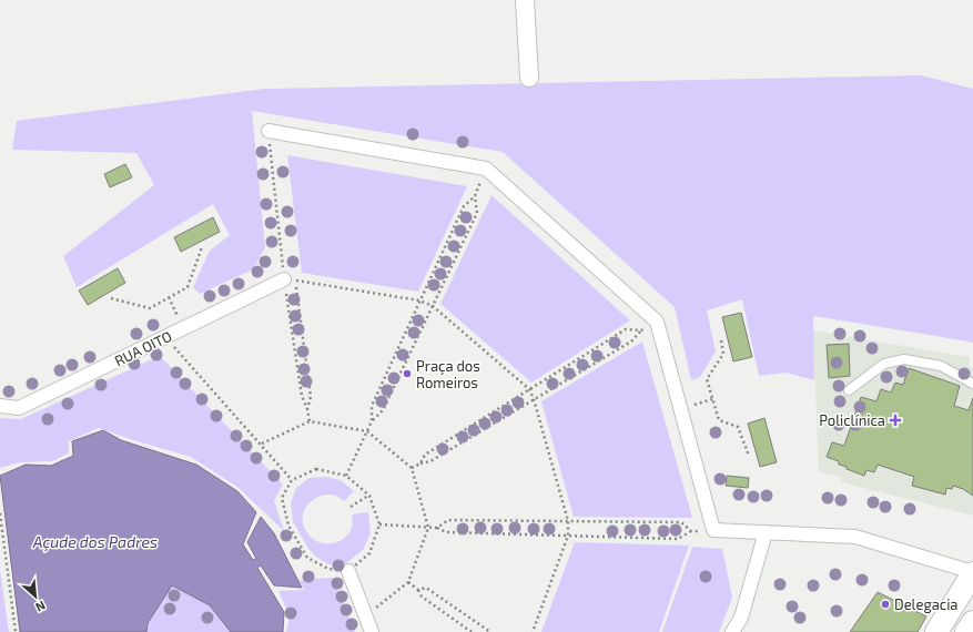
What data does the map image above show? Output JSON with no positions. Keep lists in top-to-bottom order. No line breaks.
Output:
{"streets":{"street":["RUA OITO"]},"water":["Açude dos Padres"],"places":{"other":["Praça dos Romeiros","Delegacia"],"health":["Policlínica"]},"north":"bottom right"}
